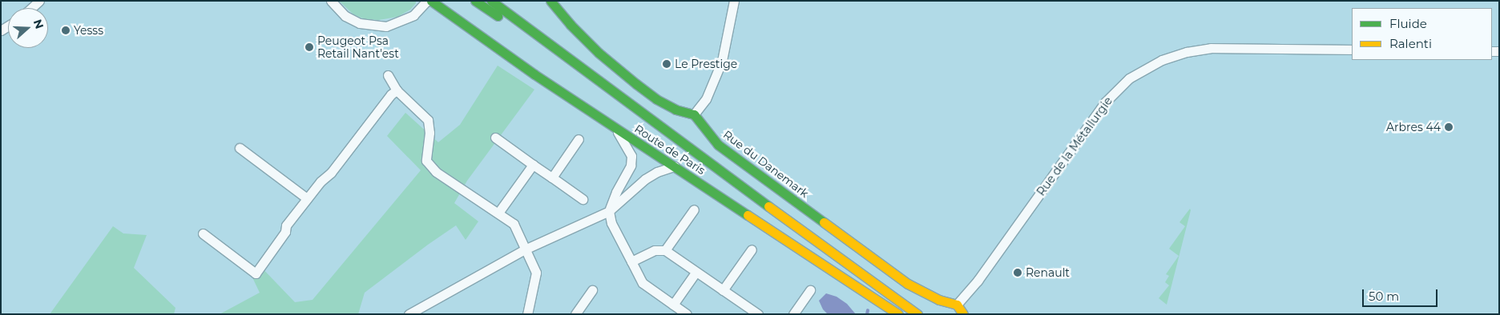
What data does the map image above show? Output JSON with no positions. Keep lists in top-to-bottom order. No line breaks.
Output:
{"streets":{"main road":["Route de Paris","Rue du Danemark"],"street":["Rue de la Métallurgie"]},"crossings":[["Rue de la Métallurgie","Rue du Danemark"]],"places":["Yesss","Peugeot Psa Retail Nant'est","Le Prestige","Arbres 44","Renault"],"legend":["Fluide","Ralenti"],"scale_bar":"50 m","north":"right"}
